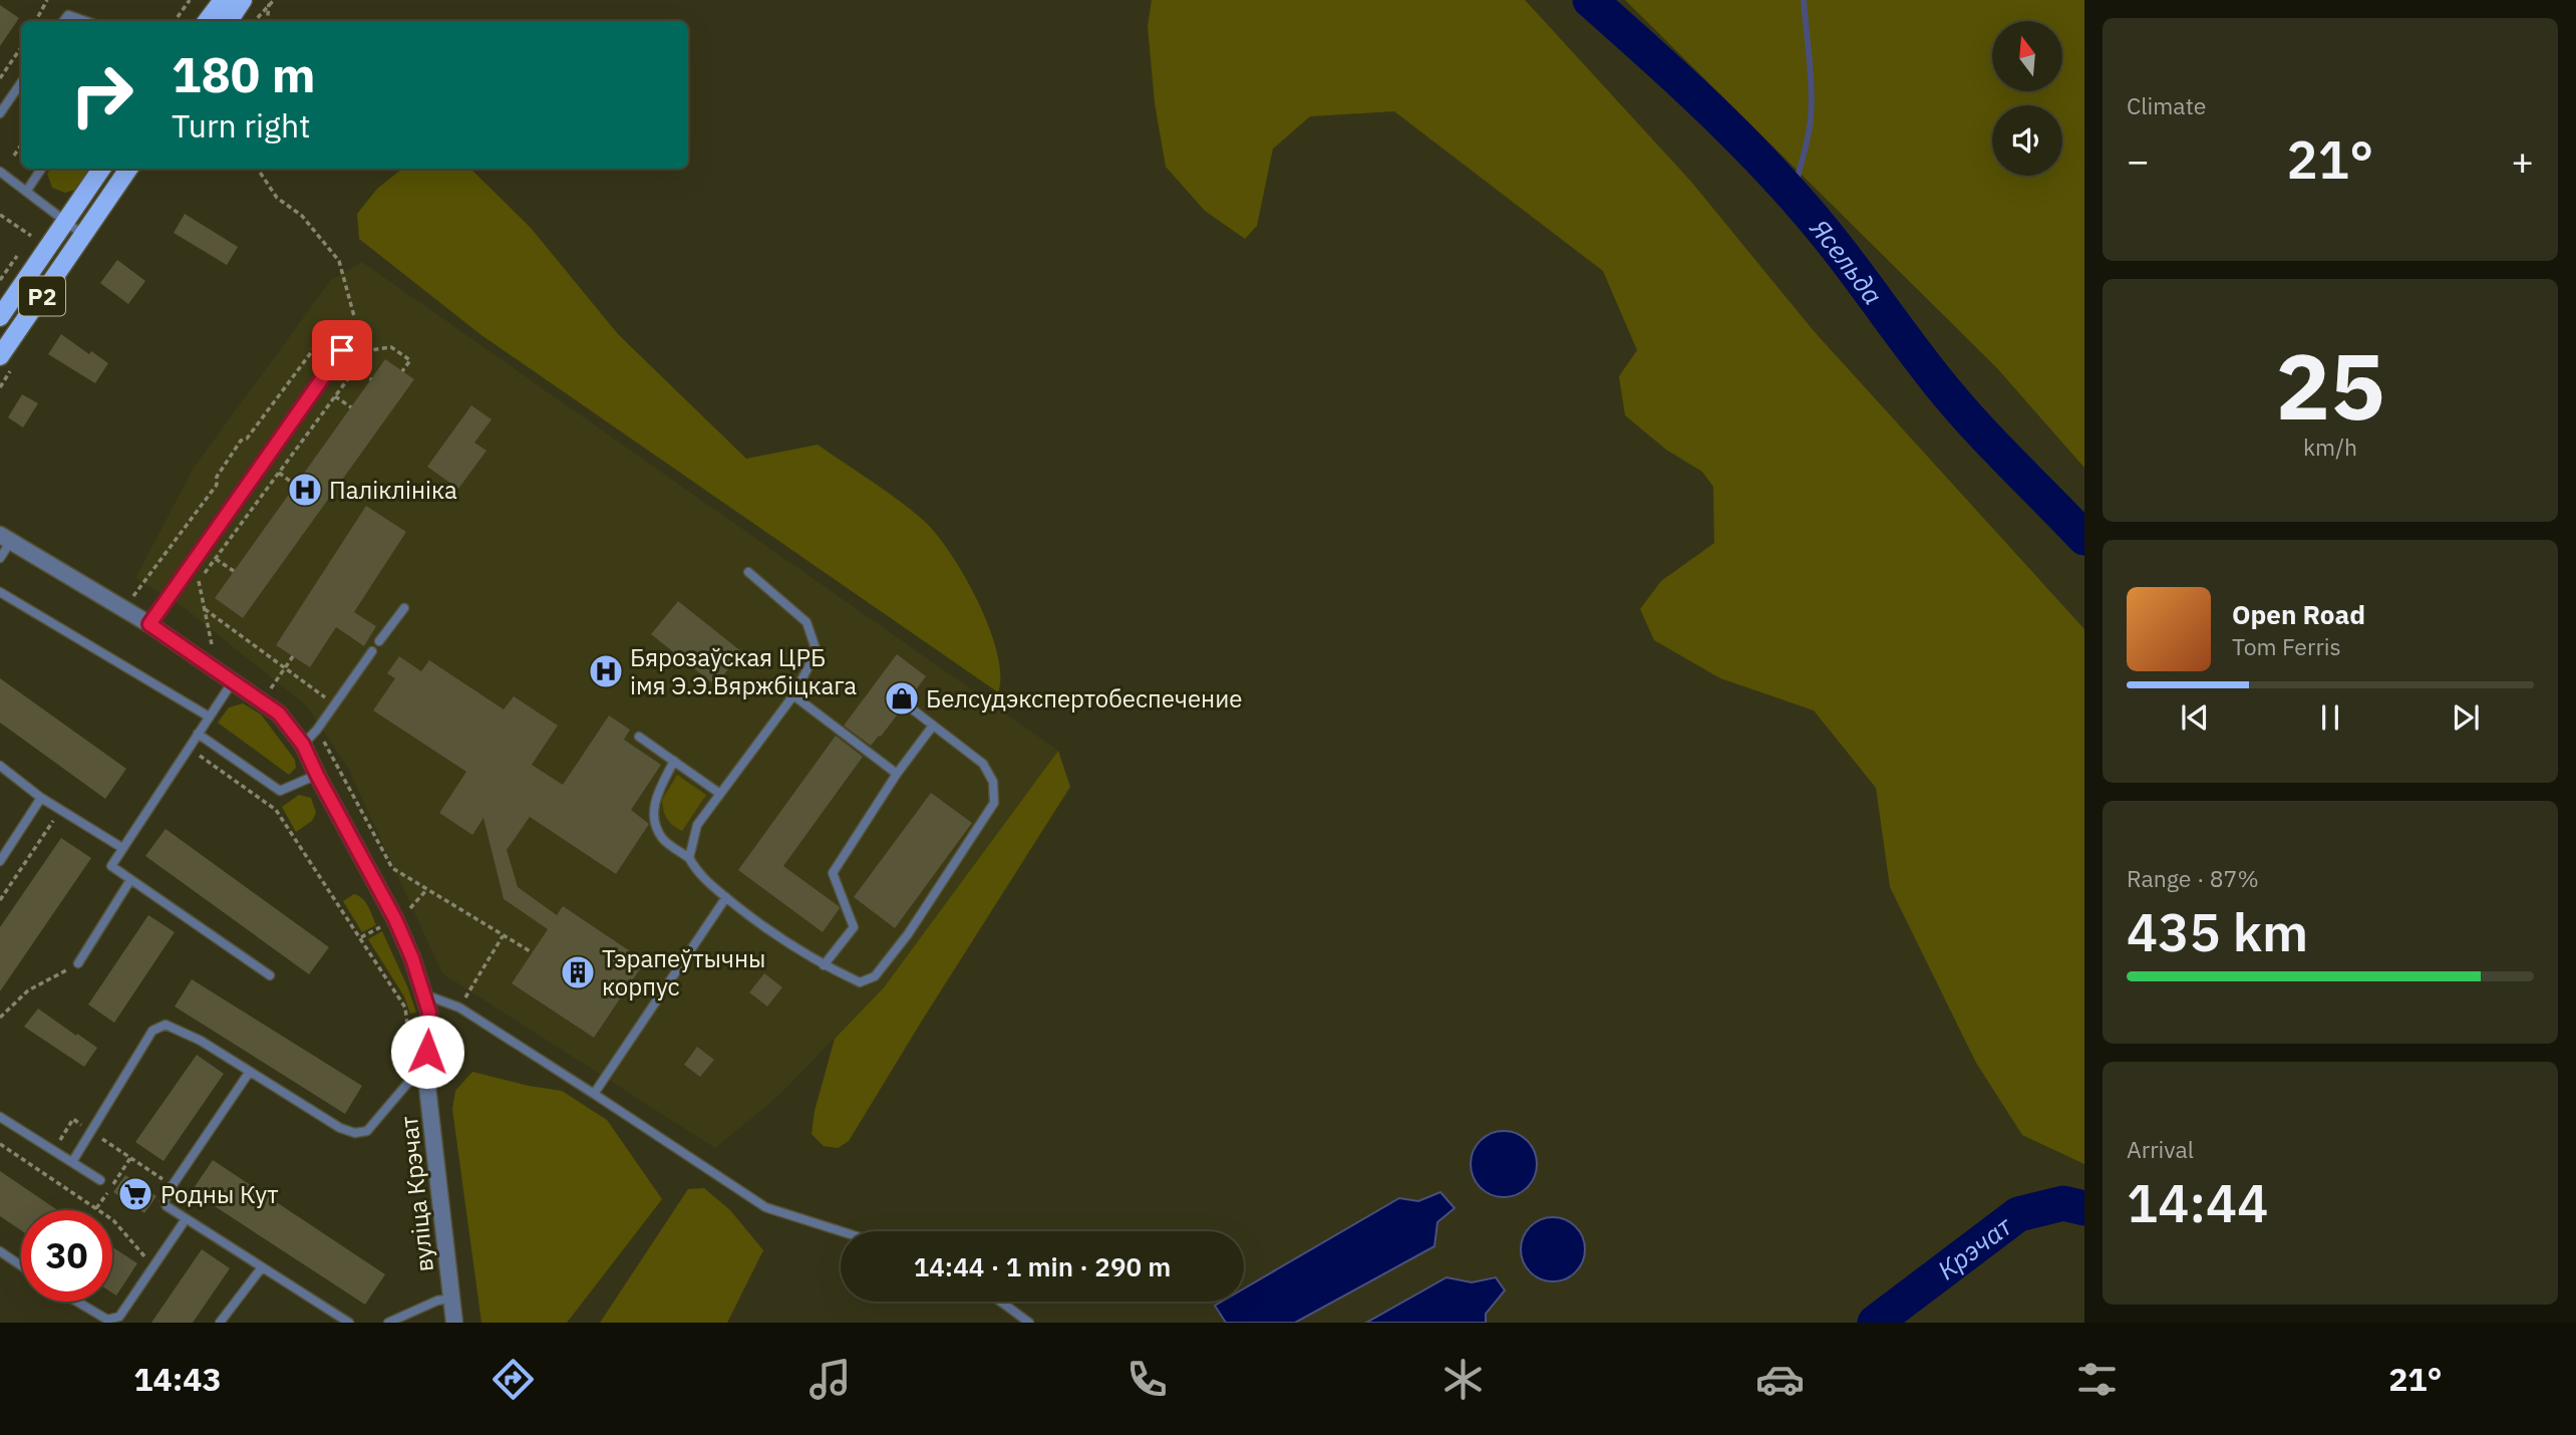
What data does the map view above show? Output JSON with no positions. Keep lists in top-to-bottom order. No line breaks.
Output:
{"streets":{"main road":["Р2"],"street":["вуліца Крэчат"]},"water":["Ясельда","Крэчат"],"places":{"hospital":["Паліклініка","Бярозаўская ЦРБ імя Э.Э.Вяржбіцкага"],"shop":["Белсудэкспертобеспечение"],"building":["Тэрапеўтычны корпус"],"supermarket":["Родны Кут"]},"north":"top","page":{"tile":["Climate",["25","km/h"],["Range · 87%","435 km"],["Arrival","14:44"]],"turn":["180 m","Turn right"],"heat":["−","21°","+"],"song":["Open Road","Tom Ferris"],"limit":"30","trip":"14:44 · 1 min · 290 m","tabs":["14:43","21°"]}}
